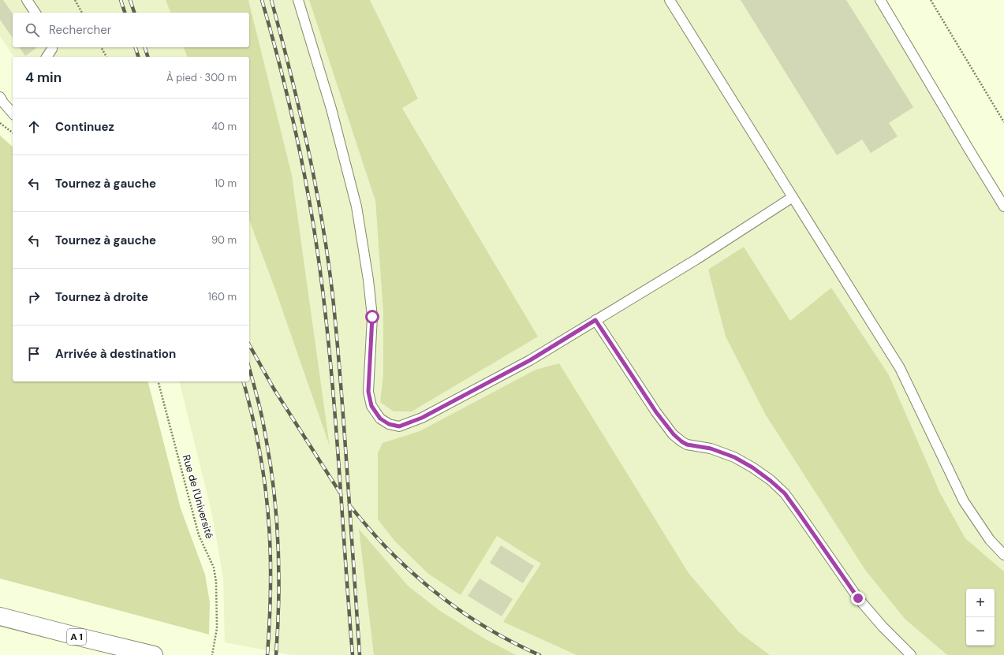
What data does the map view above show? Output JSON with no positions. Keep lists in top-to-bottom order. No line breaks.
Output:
{"streets":{"highway":["A 1"],"path":["Rue de l'Université"]},"page":{"search":"Rechercher","heading":["4 min","À pied · 300 m"],"list":[["Continuez","40 m"],["Tournez à gauche","10 m"],["Tournez à gauche","90 m"],["Tournez à droite","160 m"],"Arrivée à destination"],"map_buttons":["+","−"]}}
